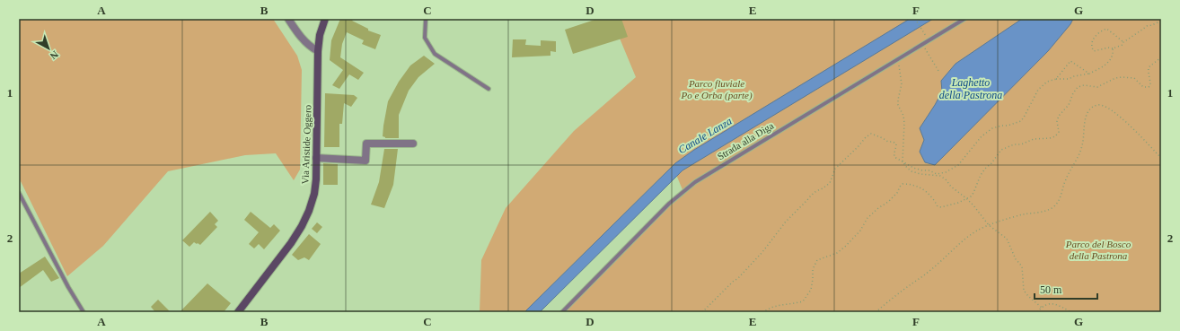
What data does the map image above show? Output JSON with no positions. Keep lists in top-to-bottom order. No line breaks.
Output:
{"streets":{"main road":["Via Aristide Oggero"],"lane":["Strada alla Diga"]},"water":["Laghetto della Pastrona","Canale Lanza"],"parks":["Parco fluviale Po e Orba (parte)","Parco del Bosco della Pastrona"],"scale_bar":"50 m","north":"bottom right","grid":{"columns":["A","B","C","D","E","F","G"],"rows":["1","2"]}}
